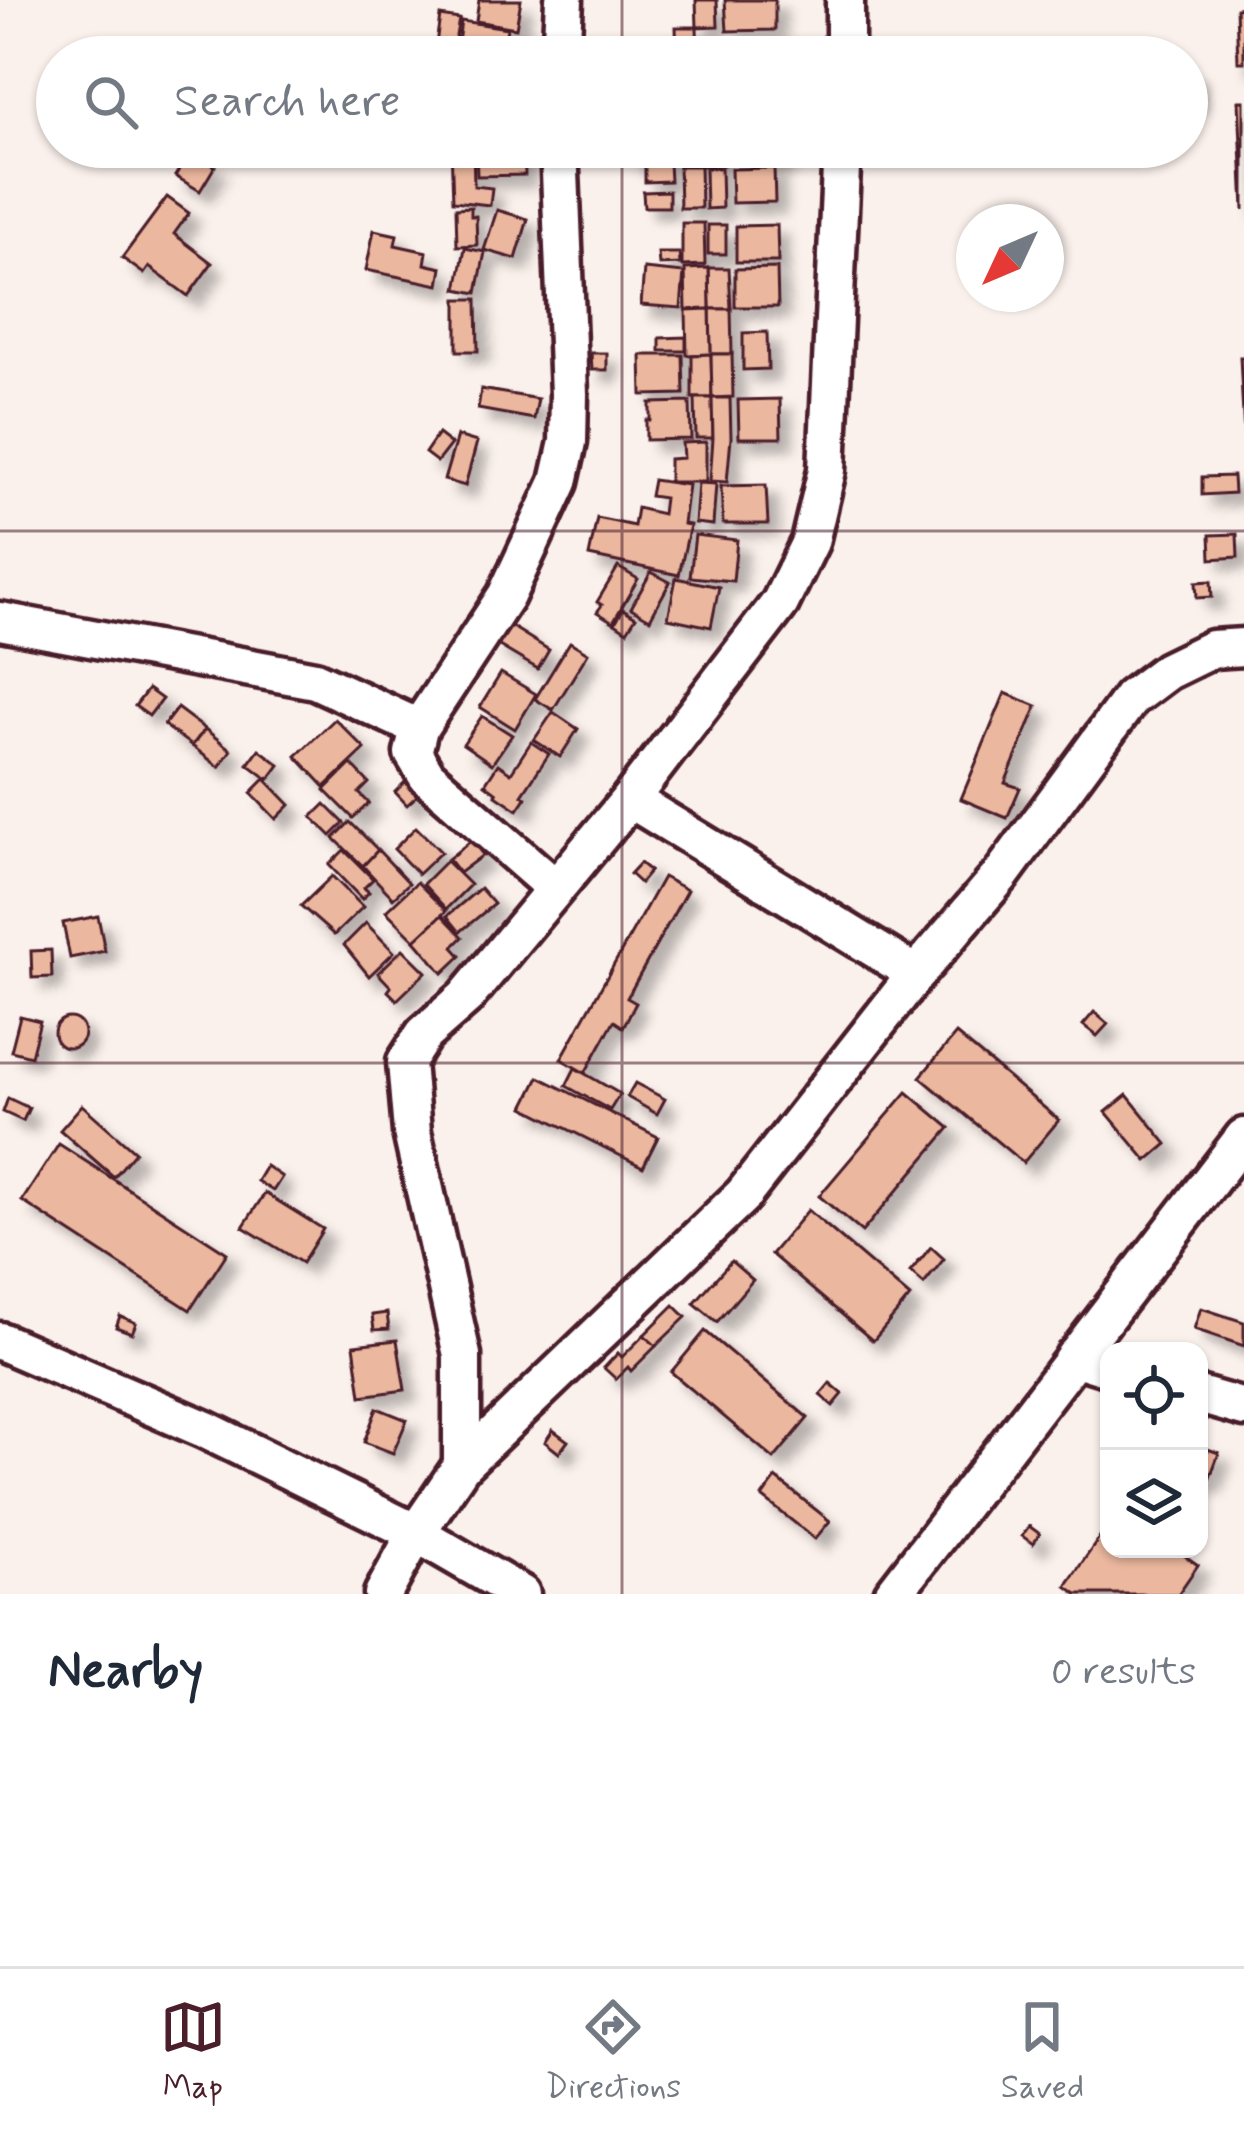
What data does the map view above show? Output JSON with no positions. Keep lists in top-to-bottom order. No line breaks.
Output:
{"north":"bottom left","page":{"search":"Search here","heading":["Nearby","0 results"],"nav":["Map","Directions","Saved"]}}
